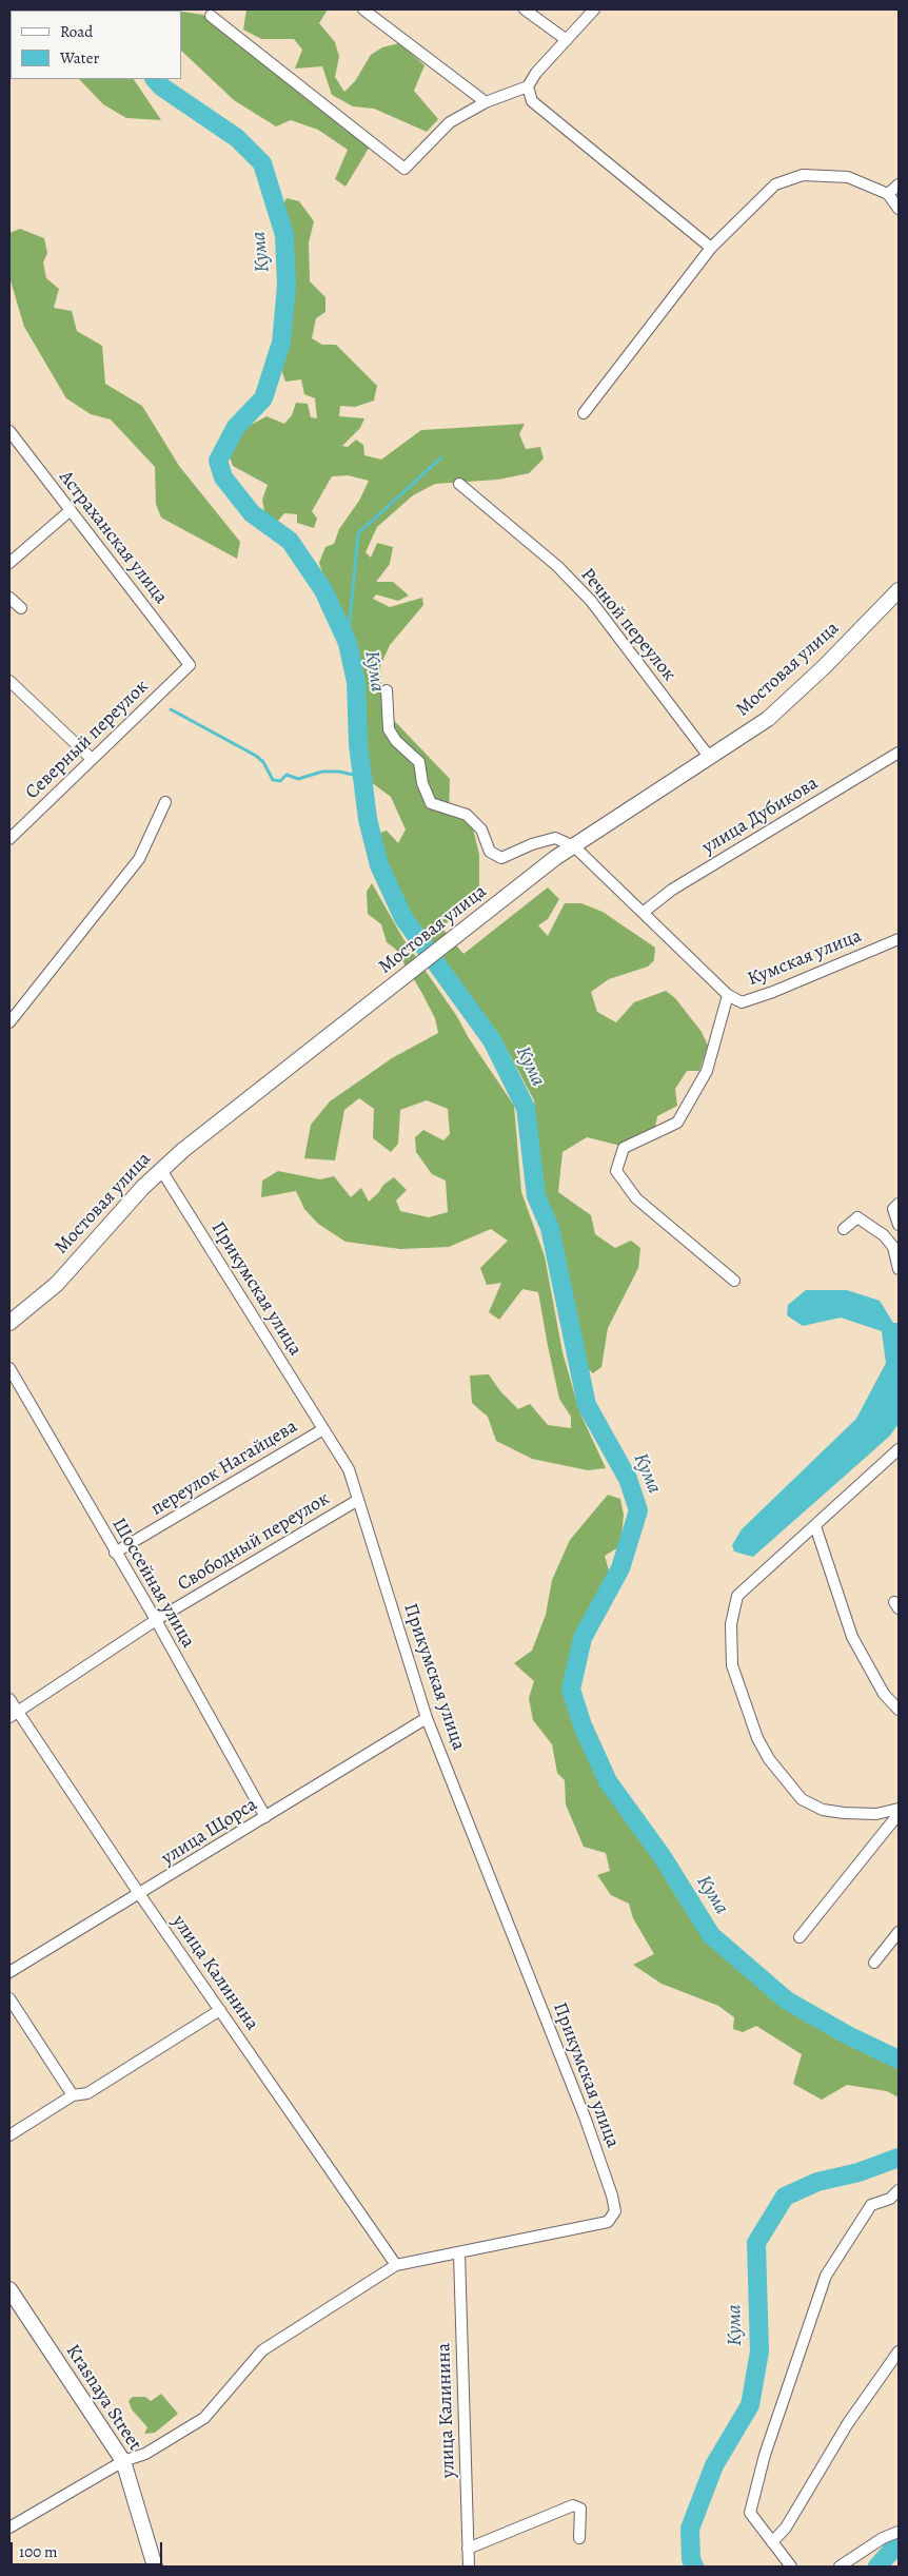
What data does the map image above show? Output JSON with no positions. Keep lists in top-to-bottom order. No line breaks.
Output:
{"streets":{"main road":["Мостовая улица","Krasnaya Street"],"street":["Астраханская улица","Речной переулок","Северный переулок","улица Дубикова","Кумская улица","Прикумская улица","переулок Нагайцева","Свободный переулок","Шоссейная улица","улица Щорса","улица Калинина"]},"crossings":[["Астраханская улица","Северный переулок"],["Речной переулок","Мостовая улица"],["Мостовая улица","Прикумская улица"],["Прикумская улица","переулок Нагайцева"],["Прикумская улица","Свободный переулок"],["Прикумская улица","улица Щорса"],["Прикумская улица","улица Калинина"],["переулок Нагайцева","Шоссейная улица"],["Свободный переулок","Шоссейная улица"],["Свободный переулок","улица Калинина"],["Шоссейная улица","улица Щорса"],["улица Щорса","улица Калинина"]],"water":["Кума"],"legend":["Road","Water"],"scale_bar":"100 m"}
